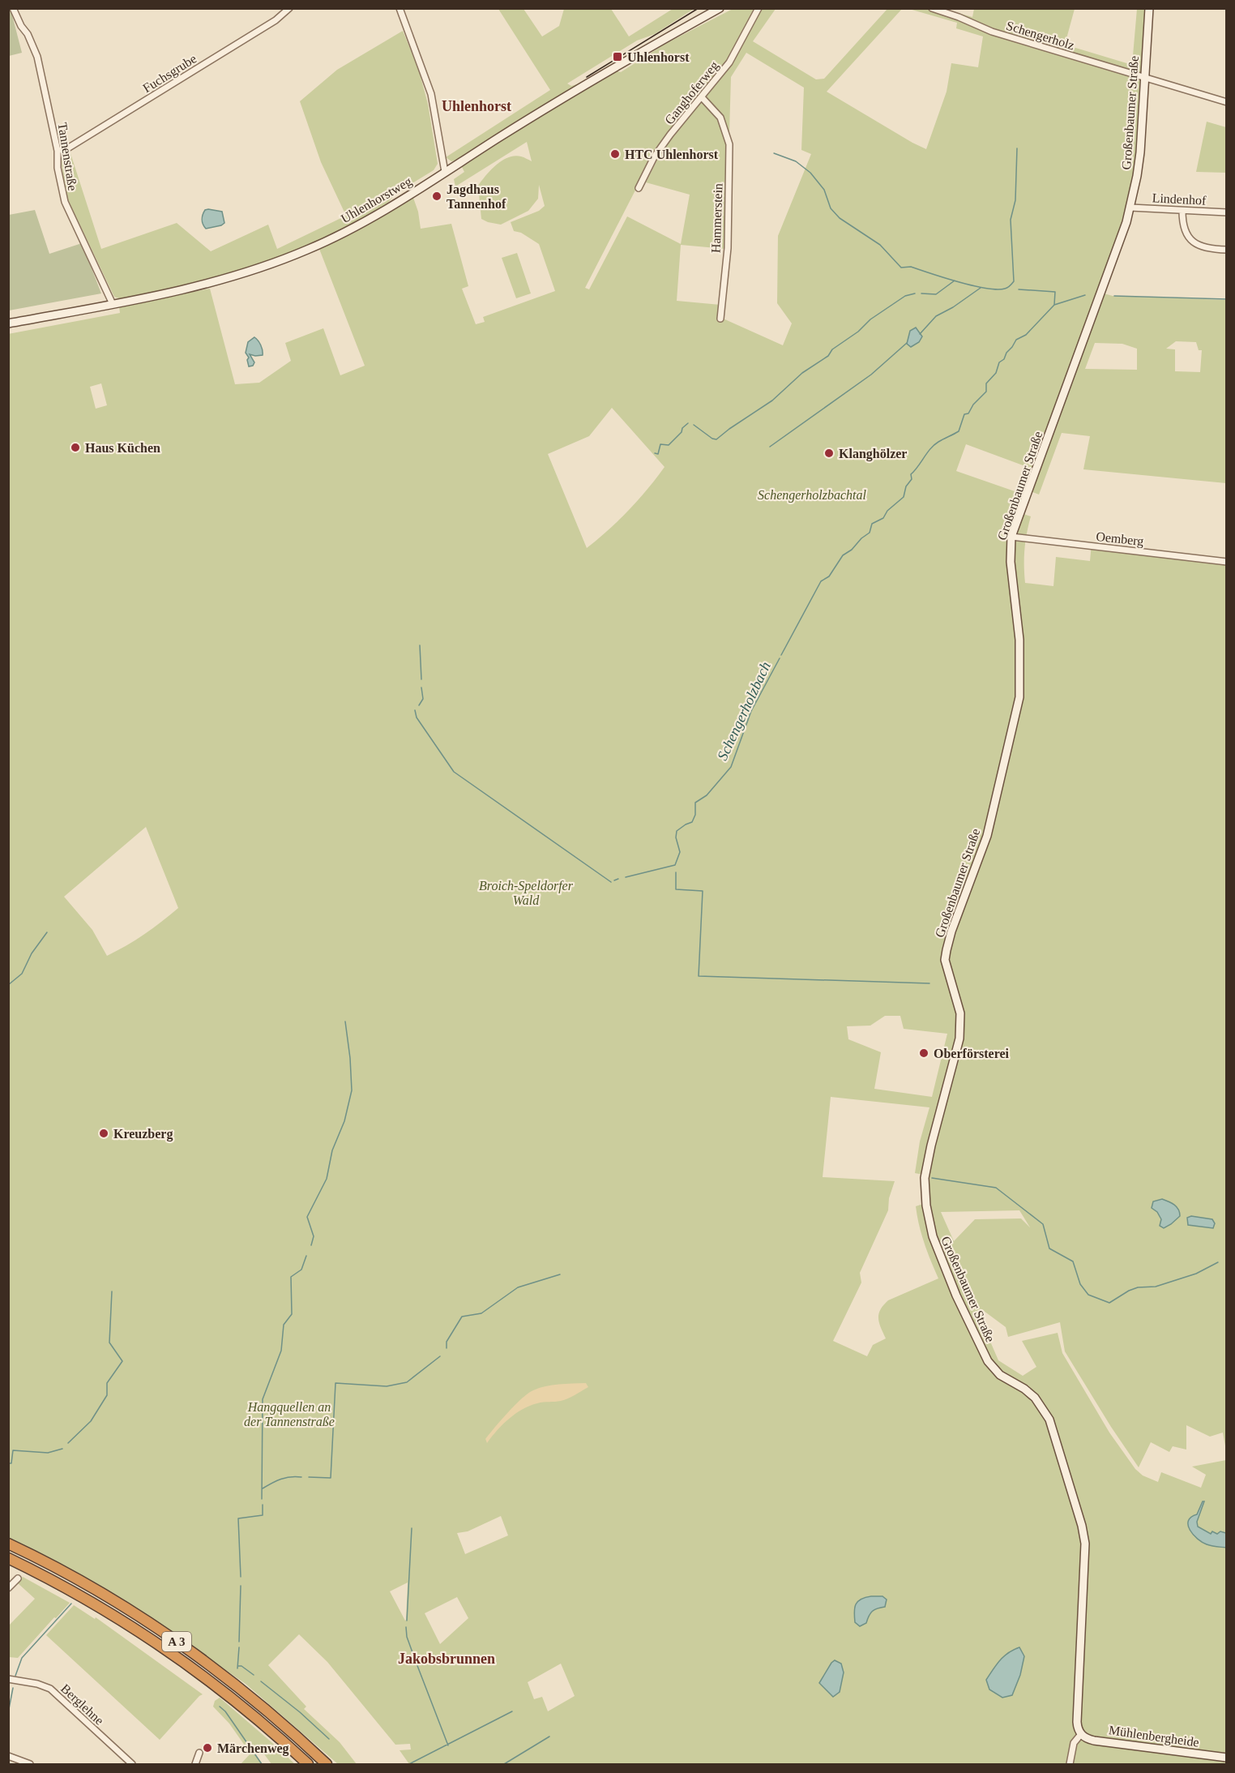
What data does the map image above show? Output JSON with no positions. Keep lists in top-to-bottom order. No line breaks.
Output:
{"streets":{"highway":["A 3"],"street":["Schengerholz","Fuchsgrube","Ganghoferweg","Großenbaumer Straße","Tannenstraße","Lindenhof","Uhlenhorstweg","Hammerstein","Oemberg","Berglehne","Mühlenbergheide"]},"crossings":[["Schengerholz","Großenbaumer Straße"],["Fuchsgrube","Tannenstraße"],["Ganghoferweg","Hammerstein"],["Großenbaumer Straße","Lindenhof"],["Großenbaumer Straße","Oemberg"],["Großenbaumer Straße","Mühlenbergheide"],["Tannenstraße","Uhlenhorstweg"]],"districts":["Uhlenhorst","Jakobsbrunnen"],"water":["Schengerholzbach"],"parks":["Schengerholzbachtal","Broich-Speldorfer Wald","Hangquellen an der Tannenstraße"],"places":{"transit":["Uhlenhorst"],"other":["HTC Uhlenhorst","Jagdhaus Tannenhof","Haus Küchen","Klanghölzer","Oberförsterei","Kreuzberg","Märchenweg"]}}
